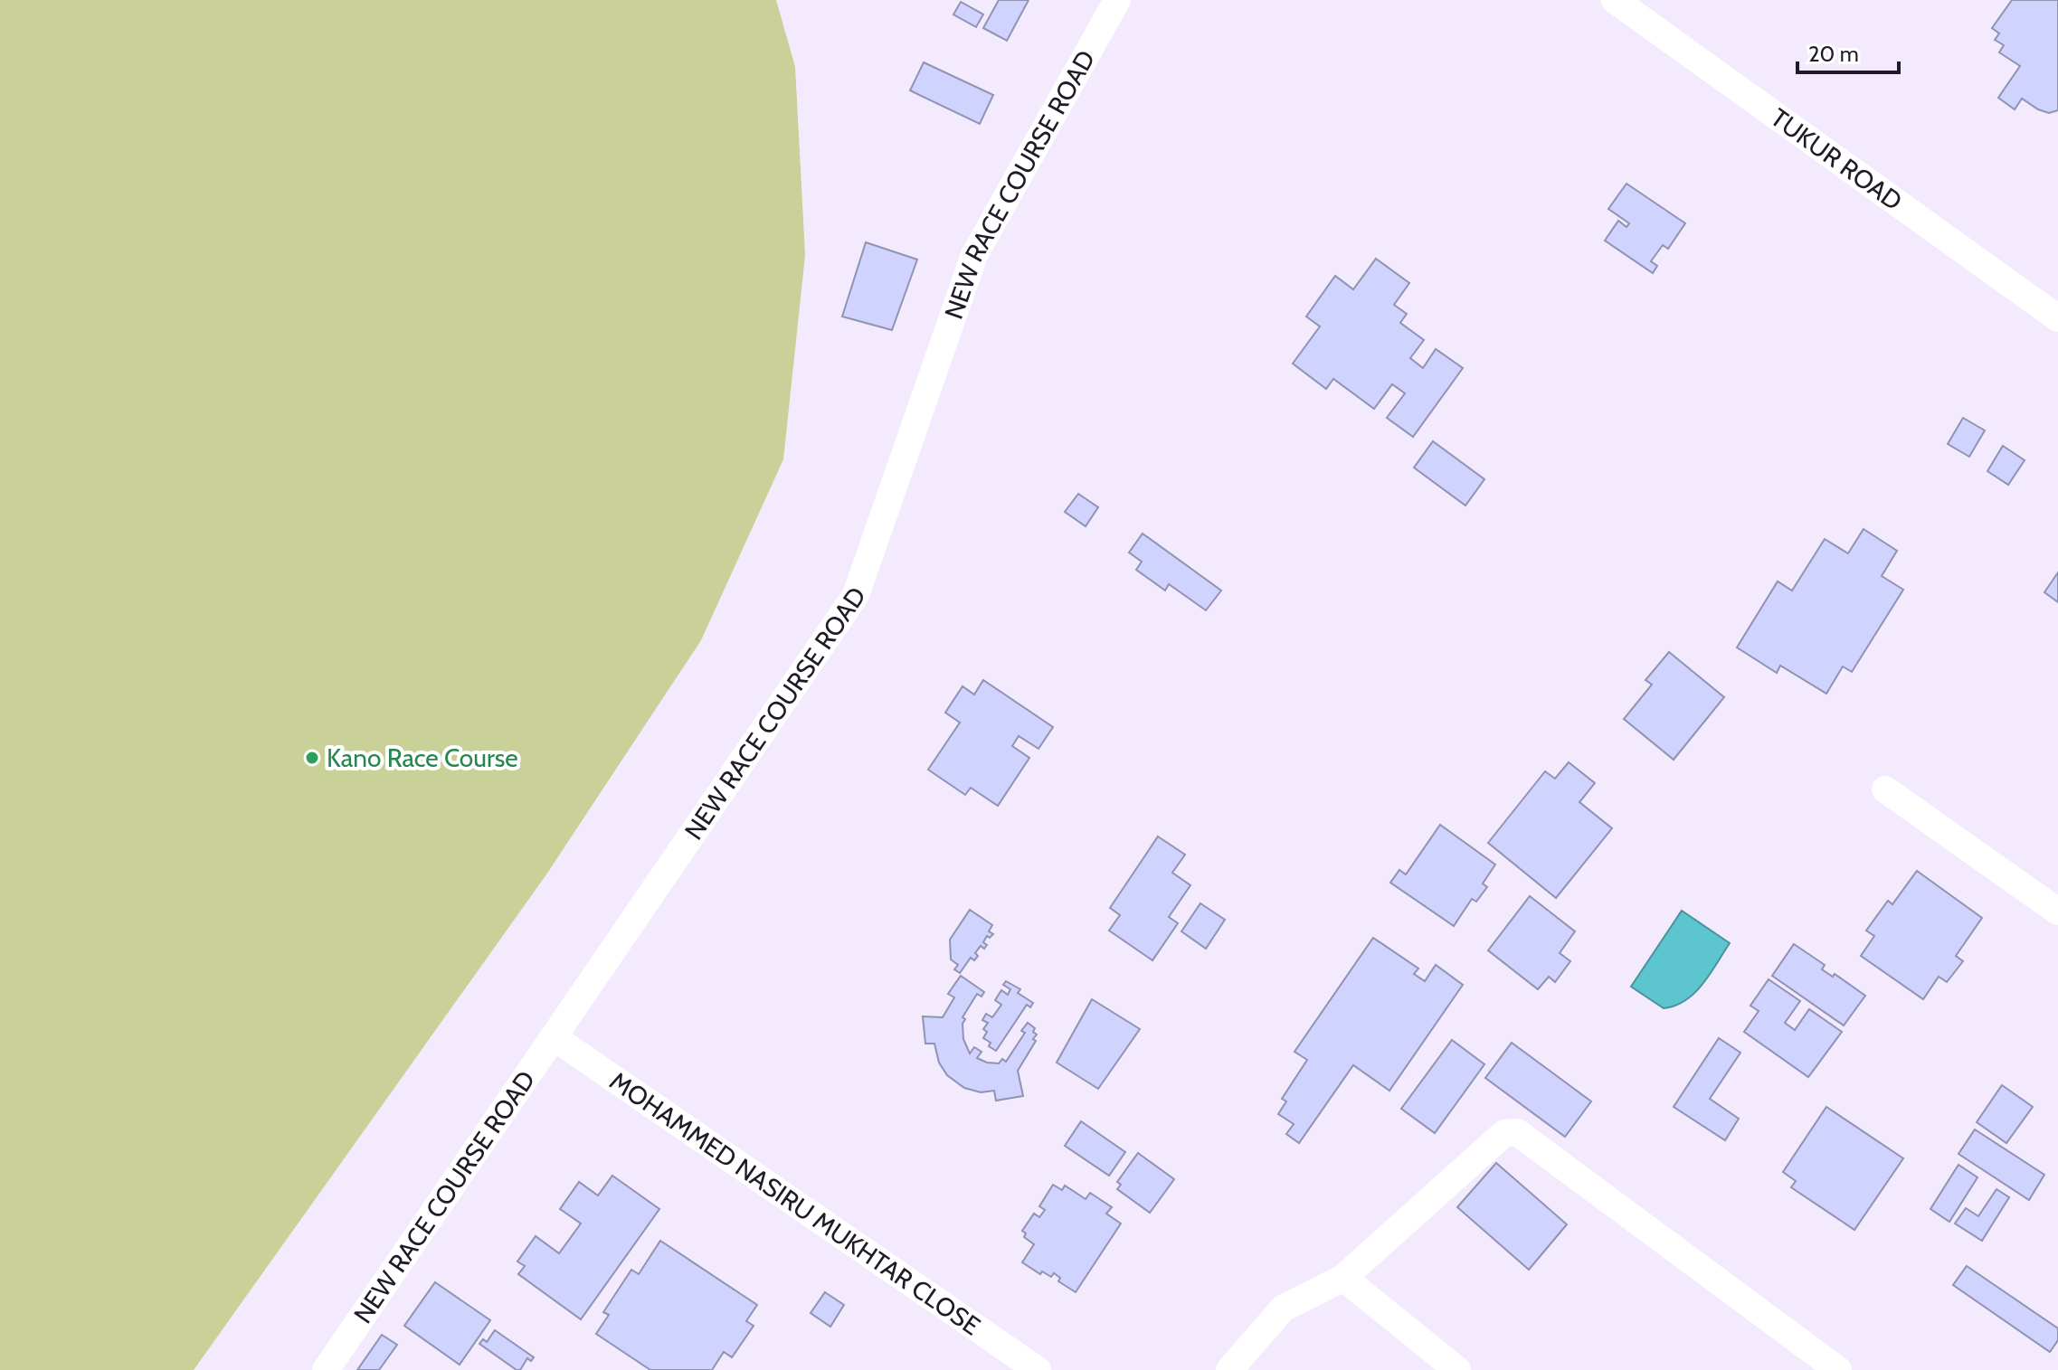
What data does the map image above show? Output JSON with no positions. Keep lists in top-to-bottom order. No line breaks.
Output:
{"streets":{"street":["TUKUR ROAD","NEW RACE COURSE ROAD","MOHAMMED NASIRU MUKHTAR CLOSE"]},"crossings":[["NEW RACE COURSE ROAD","MOHAMMED NASIRU MUKHTAR CLOSE"]],"places":["Kano Race Course"],"scale_bar":"20 m"}
